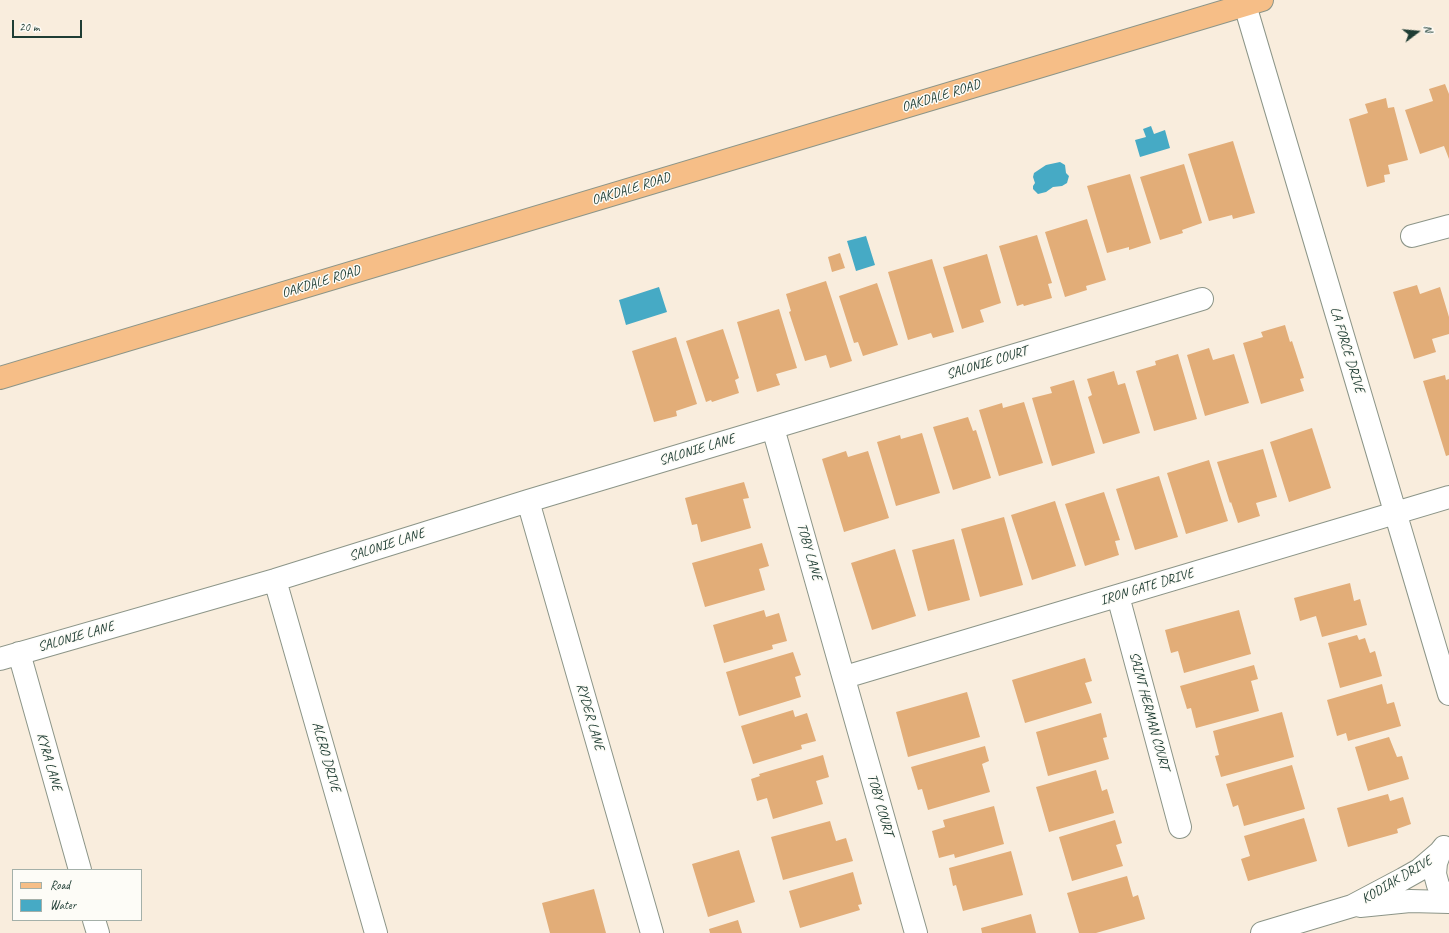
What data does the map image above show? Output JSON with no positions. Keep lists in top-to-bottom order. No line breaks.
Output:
{"streets":{"main road":["OAKDALE ROAD"],"street":["LA FORCE DRIVE","SALONIE COURT","SALONIE LANE","TOBY LANE","IRON GATE DRIVE","SAINT HERMAN COURT","RYDER LANE","ALERO DRIVE","KYRA LANE","TOBY COURT","KODIAK DRIVE"]},"crossings":[["OAKDALE ROAD","LA FORCE DRIVE"],["LA FORCE DRIVE","IRON GATE DRIVE"],["SALONIE COURT","SALONIE LANE"],["SALONIE COURT","TOBY LANE"],["SALONIE LANE","TOBY LANE"],["SALONIE LANE","RYDER LANE"],["SALONIE LANE","ALERO DRIVE"],["SALONIE LANE","KYRA LANE"],["TOBY LANE","IRON GATE DRIVE"],["TOBY LANE","TOBY COURT"],["IRON GATE DRIVE","SAINT HERMAN COURT"],["IRON GATE DRIVE","TOBY COURT"]],"legend":["Road","Water"],"scale_bar":"20 m","north":"right"}
